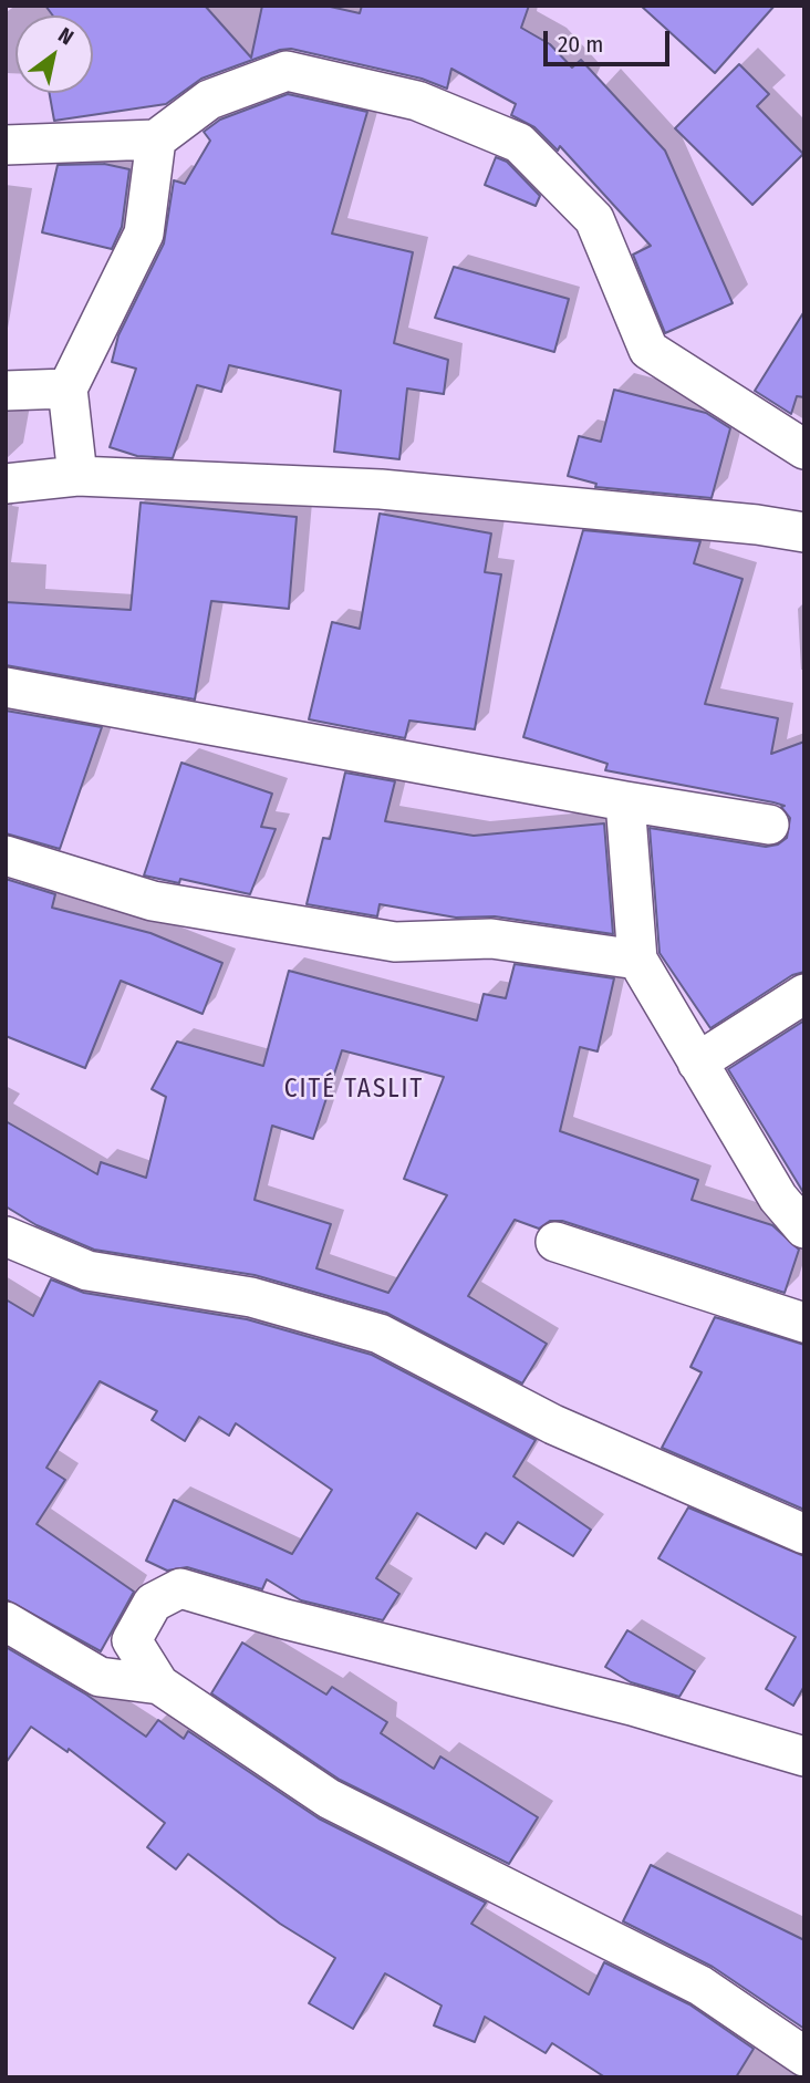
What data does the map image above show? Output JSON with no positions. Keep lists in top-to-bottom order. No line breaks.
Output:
{"districts":["CITÉ TASLIT"],"scale_bar":"20 m","north":"top right"}
